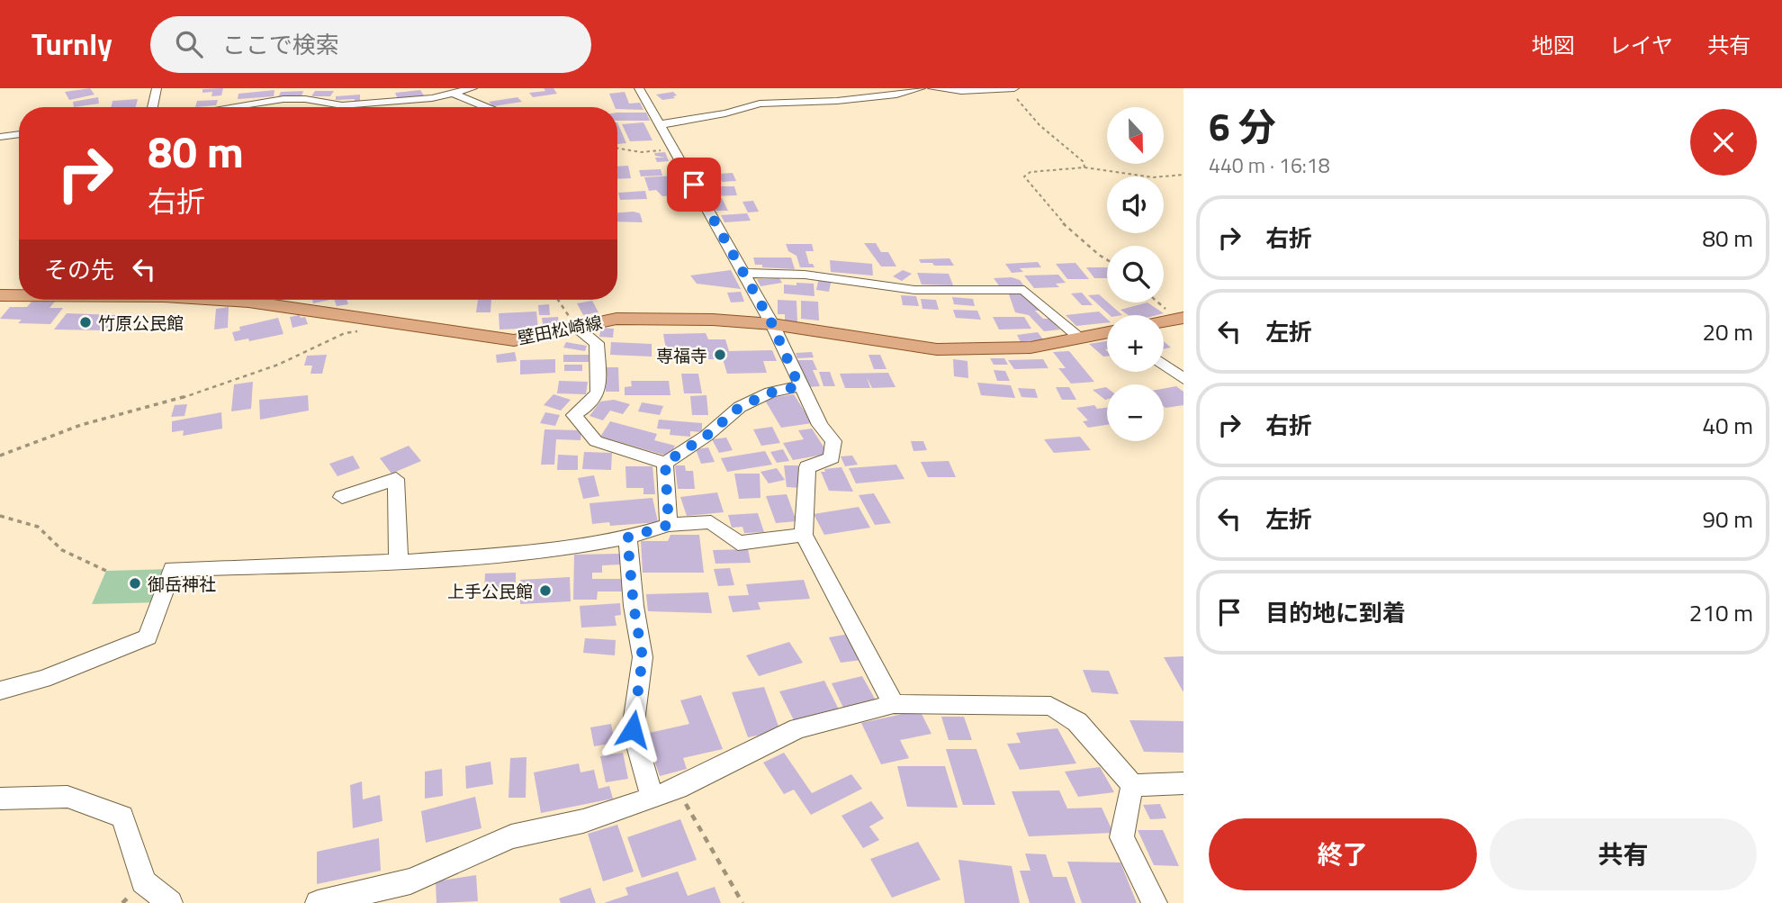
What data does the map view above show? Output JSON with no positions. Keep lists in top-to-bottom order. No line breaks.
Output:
{"streets":{"main road":["壁田松崎線"]},"places":["竹原公民館","専福寺","御岳神社","上手公民館"],"north":"bottom","page":{"header":"Turnly","search":"ここで検索","nav":["地図","レイヤ","共有"],"heading":["6 分","440 m · 16:18"],"map_buttons":["+","−"],"turn":["80 m","右折"],"list":[{"name":"右折","value":"80 m"},{"name":"左折","value":"20 m"},{"name":"右折","value":"40 m"},{"name":"左折","value":"90 m"},{"name":"目的地に到着","value":"210 m"}],"then":"その先","buttons":["終了","共有"]}}
